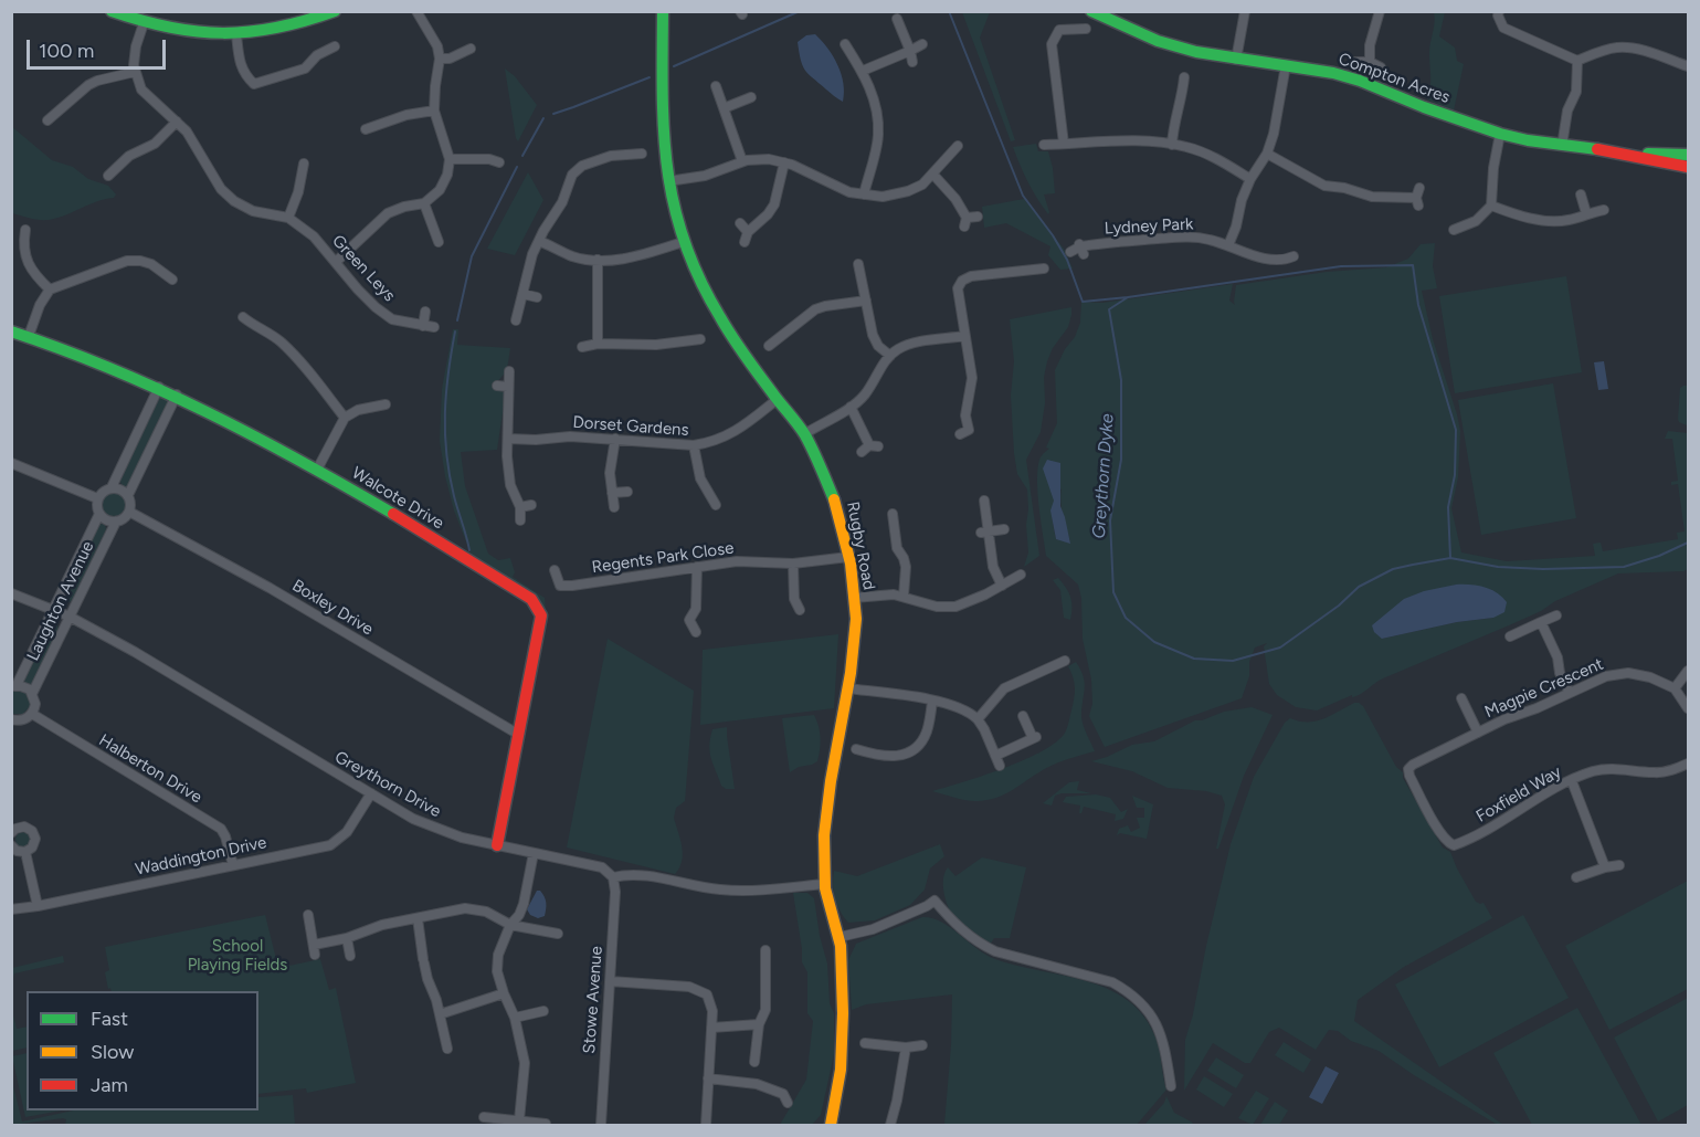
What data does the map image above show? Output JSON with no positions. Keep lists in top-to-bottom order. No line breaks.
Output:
{"streets":{"street":["Compton Acres","Lydney Park","Green Leys","Dorset Gardens","Walcote Drive","Rugby Road","Regents Park Close","Laughton Avenue","Boxley Drive","Magpie Crescent","Halberton Drive","Greythorn Drive","Foxfield Way","Waddington Drive","Stowe Avenue"]},"crossings":[["Dorset Gardens","Rugby Road"],["Walcote Drive","Boxley Drive"],["Walcote Drive","Greythorn Drive"],["Rugby Road","Regents Park Close"],["Rugby Road","Greythorn Drive"],["Laughton Avenue","Boxley Drive"],["Laughton Avenue","Greythorn Drive"],["Magpie Crescent","Foxfield Way"],["Halberton Drive","Waddington Drive"],["Greythorn Drive","Waddington Drive"],["Greythorn Drive","Stowe Avenue"]],"water":["Greythorn Dyke"],"parks":["School Playing Fields"],"legend":["Fast","Slow","Jam"],"scale_bar":"100 m"}
